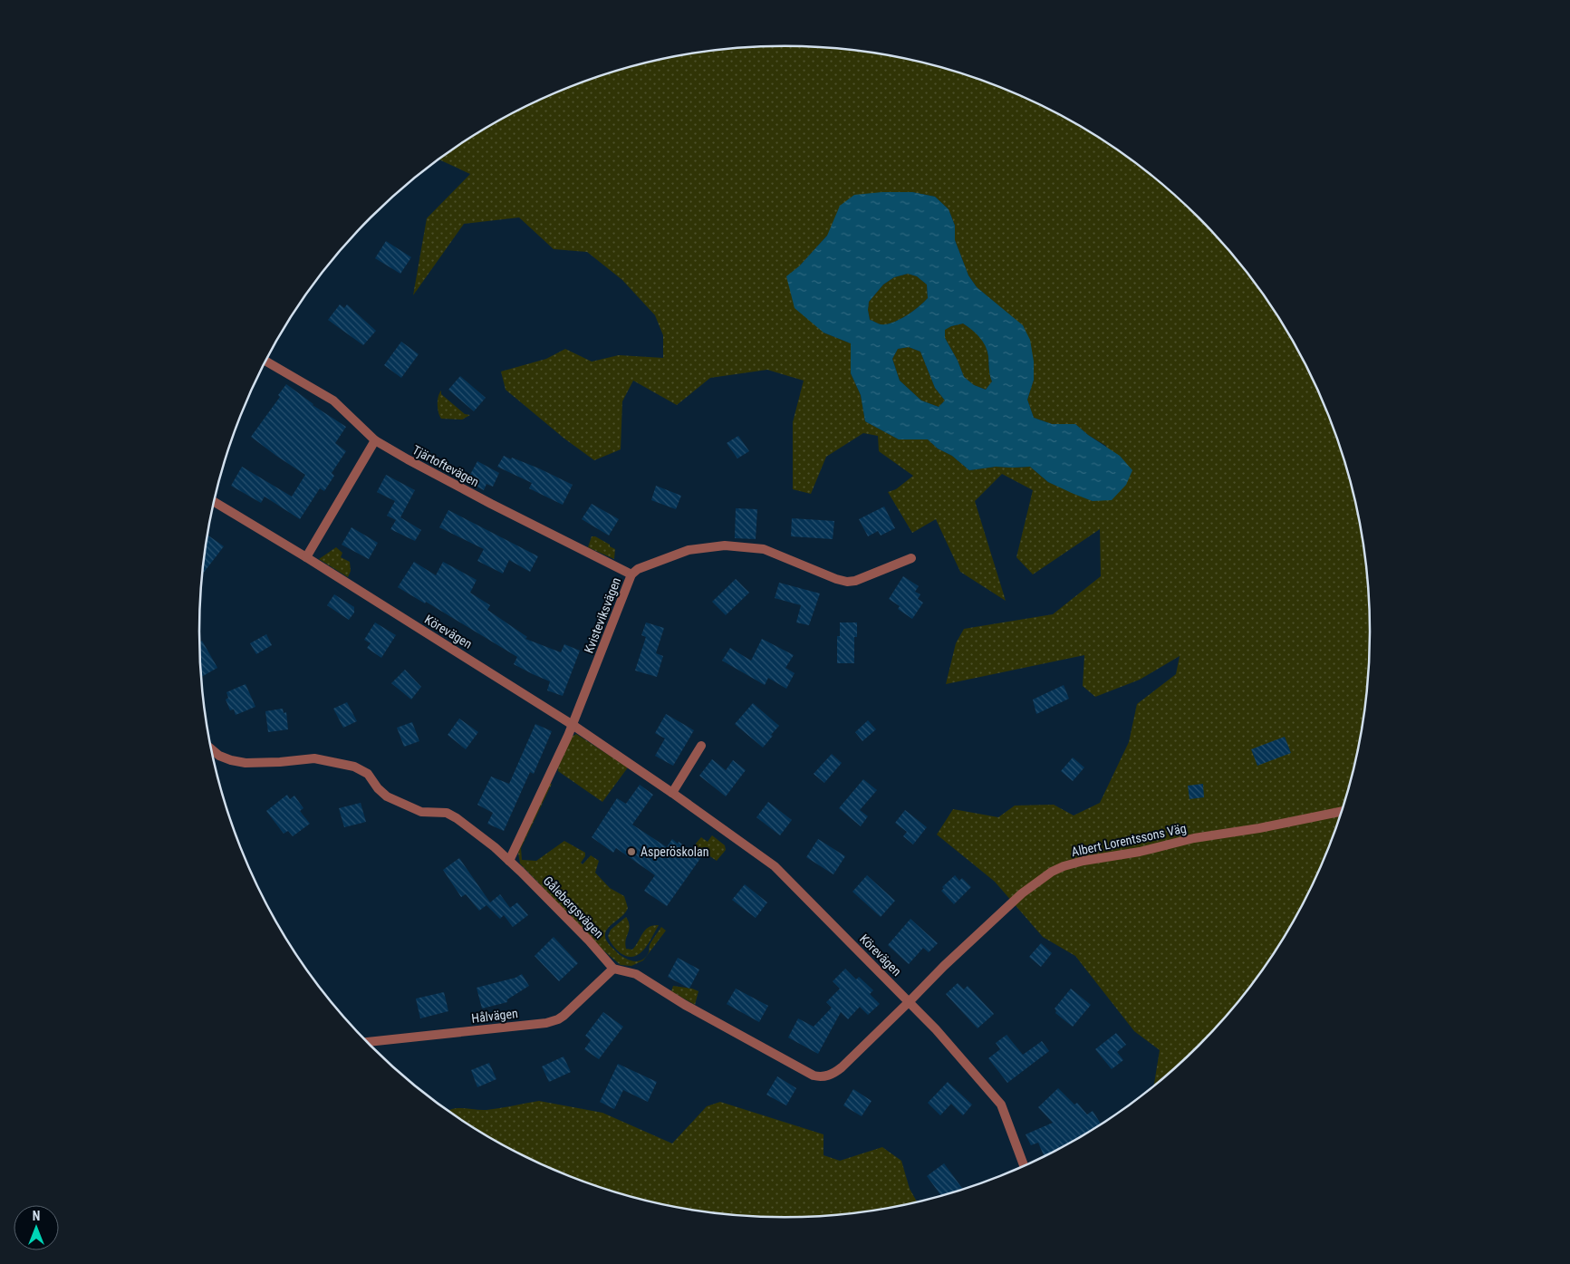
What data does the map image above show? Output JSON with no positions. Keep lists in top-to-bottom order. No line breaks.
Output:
{"streets":{"street":["Tjärtoftevägen","Kvisteviksvägen","Körevägen","Albert Lorentssons Väg","Gålebergsvägen","Hålvägen"]},"crossings":[["Tjärtoftevägen","Kvisteviksvägen"],["Kvisteviksvägen","Körevägen"],["Kvisteviksvägen","Gålebergsvägen"],["Körevägen","Albert Lorentssons Väg"],["Gålebergsvägen","Hålvägen"]],"places":["Asperöskolan"],"north":"top"}
